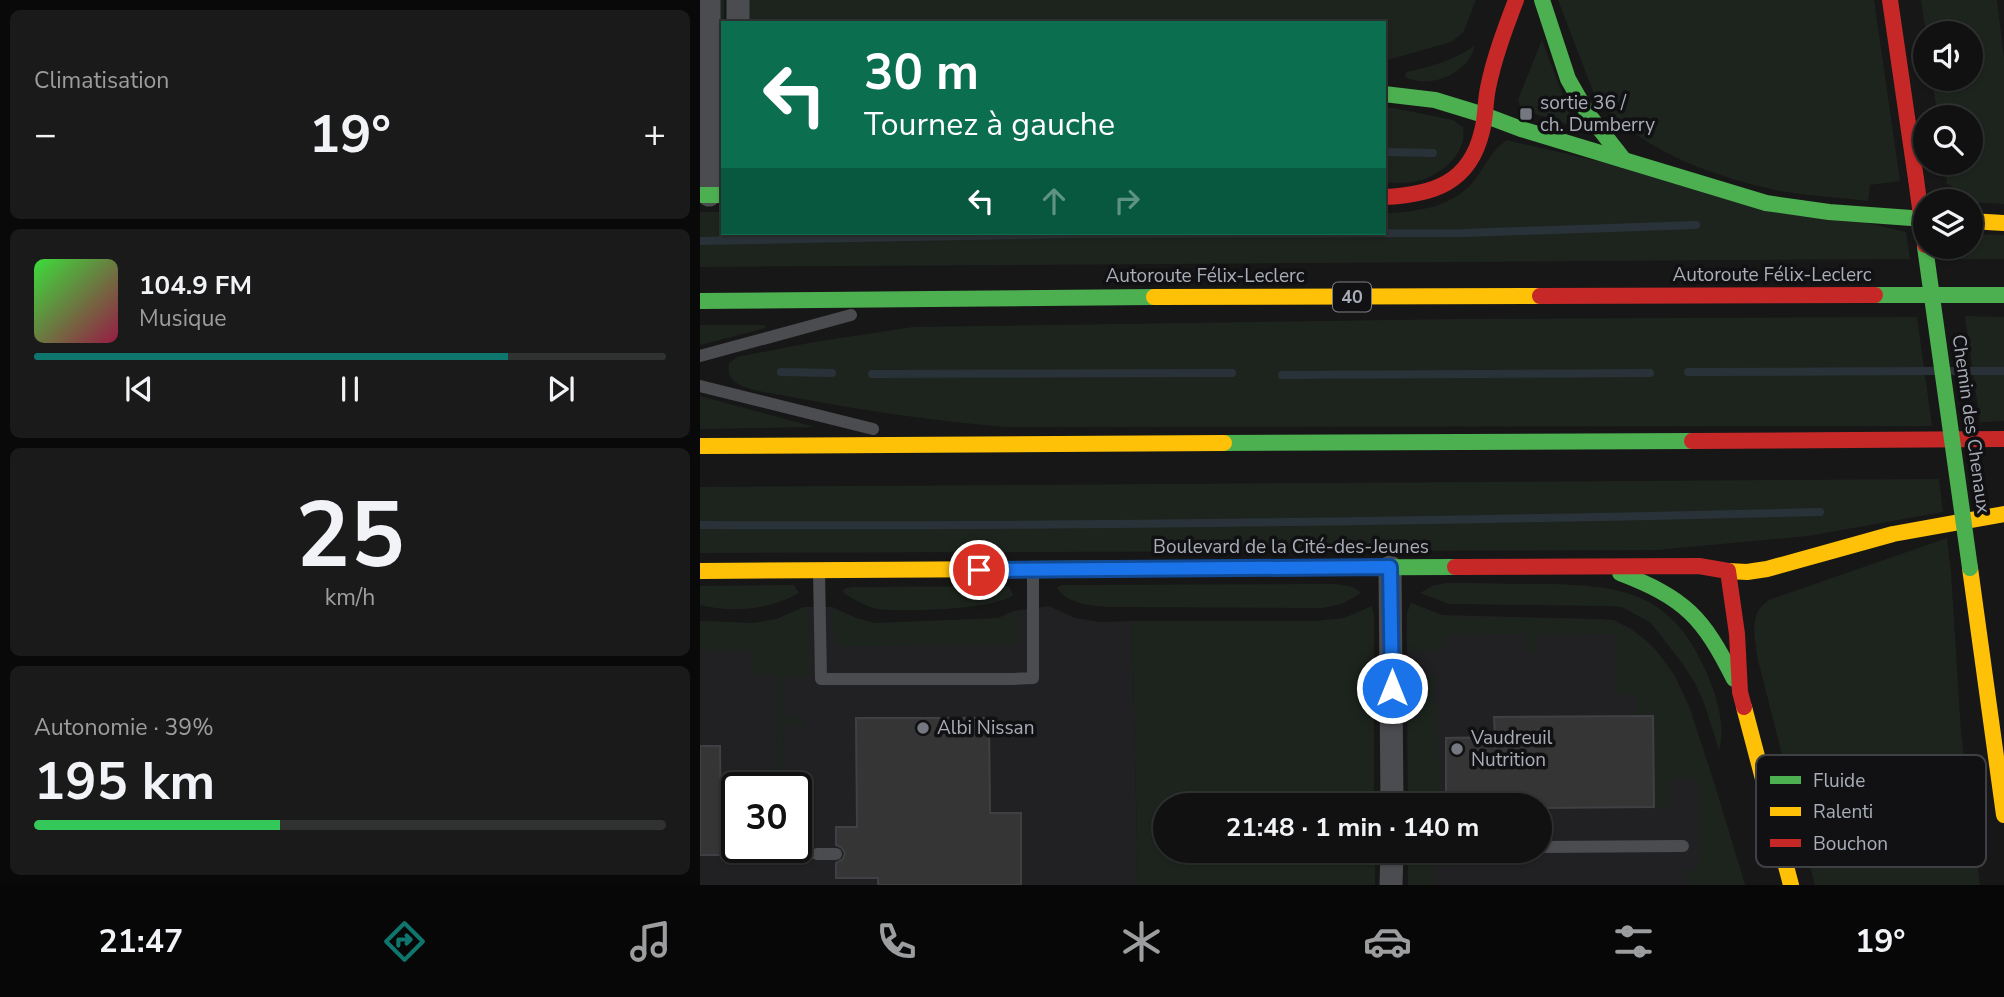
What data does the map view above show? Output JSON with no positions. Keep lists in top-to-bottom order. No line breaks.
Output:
{"streets":{"main road":["Autoroute Félix-Leclerc","40","Chemin des Chenaux","Boulevard de la Cité-des-Jeunes"]},"places":{"transit":["sortie 36 / ch. Dumberry"],"other":["Albi Nissan","Vaudreuil Nutrition"]},"legend":["Fluide","Ralenti","Bouchon"],"page":{"tile":["Climatisation",["25","km/h"],["Autonomie · 39%","195 km"]],"turn":["30 m","Tournez à gauche"],"heat":["−","19°","+"],"song":["104.9 FM","Musique"],"limit":"30","trip":"21:48 · 1 min · 140 m","tabs":["21:47","19°"]}}
